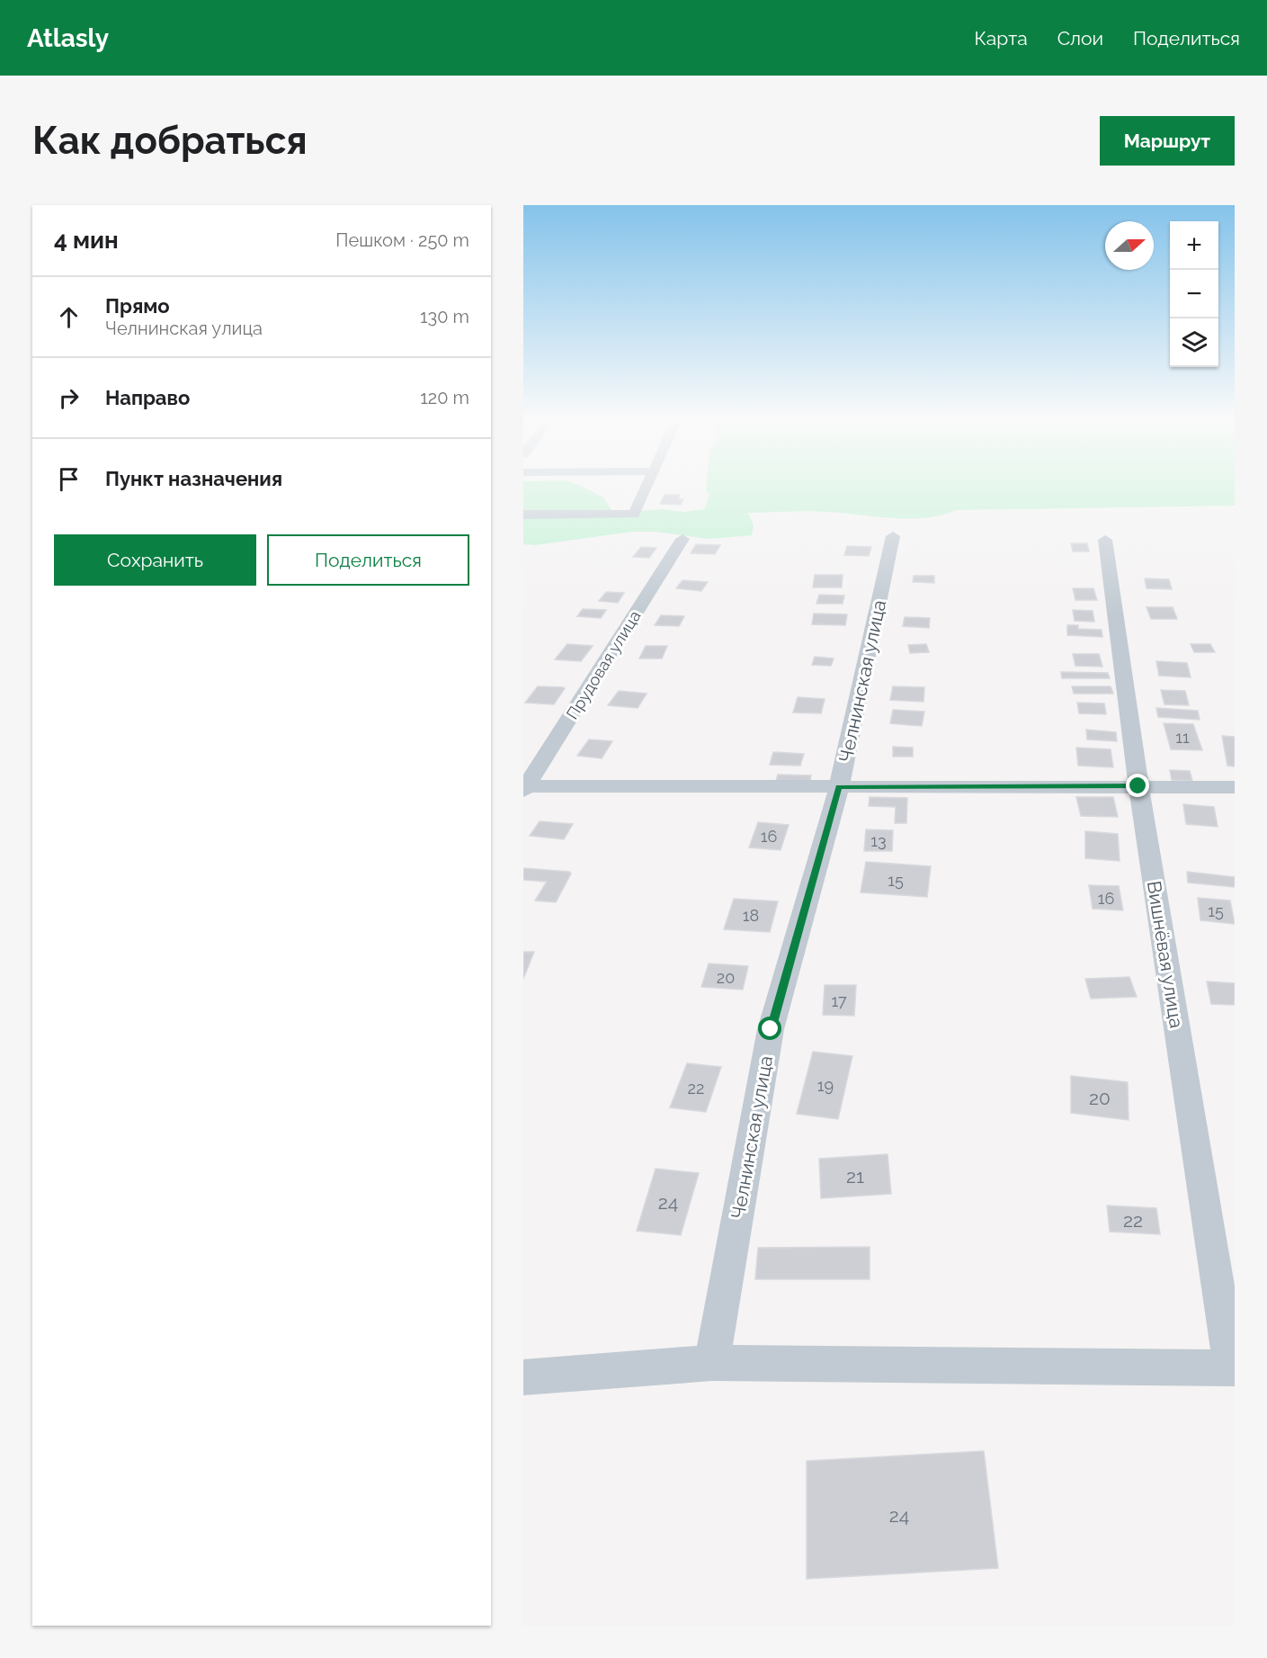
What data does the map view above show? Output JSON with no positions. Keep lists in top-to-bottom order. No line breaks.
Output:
{"streets":{"street":["Прудовая улица","Челнинская улица","Вишнёвая улица"]},"house_numbers":["11","16","13","15","16","15","18","20","17","19","22","20","21","24","22","24"],"north":"right","page":{"header":"Atlasly","nav":["Карта","Слои","Поделиться"],"buttons":["Маршрут",["Сохранить","Поделиться"]],"title":"Как добраться","heading":["4 мин","Пешком · 250 m"],"map_buttons":["+","−"],"list":[["Прямо","Челнинская улица","130 m"],["Направо","120 m"],"Пункт назначения"]}}
